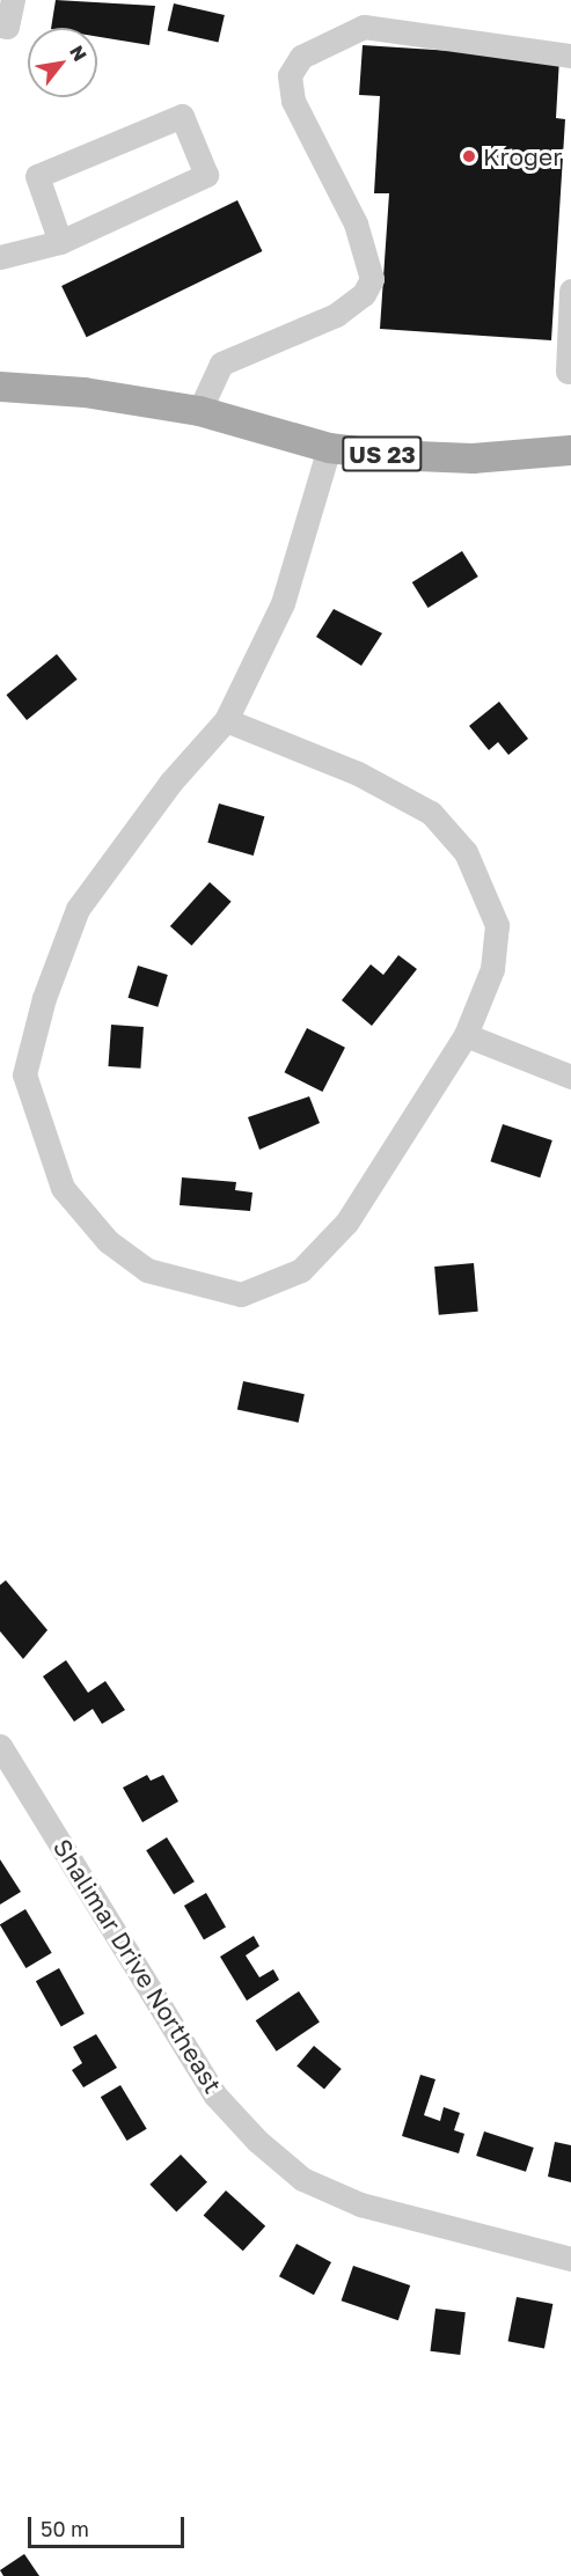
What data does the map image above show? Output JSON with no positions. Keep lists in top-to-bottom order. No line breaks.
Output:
{"streets":{"main road":["US 23"],"street":["Shalimar Drive Northeast"]},"places":["Kroger"],"scale_bar":"50 m","north":"top right"}
